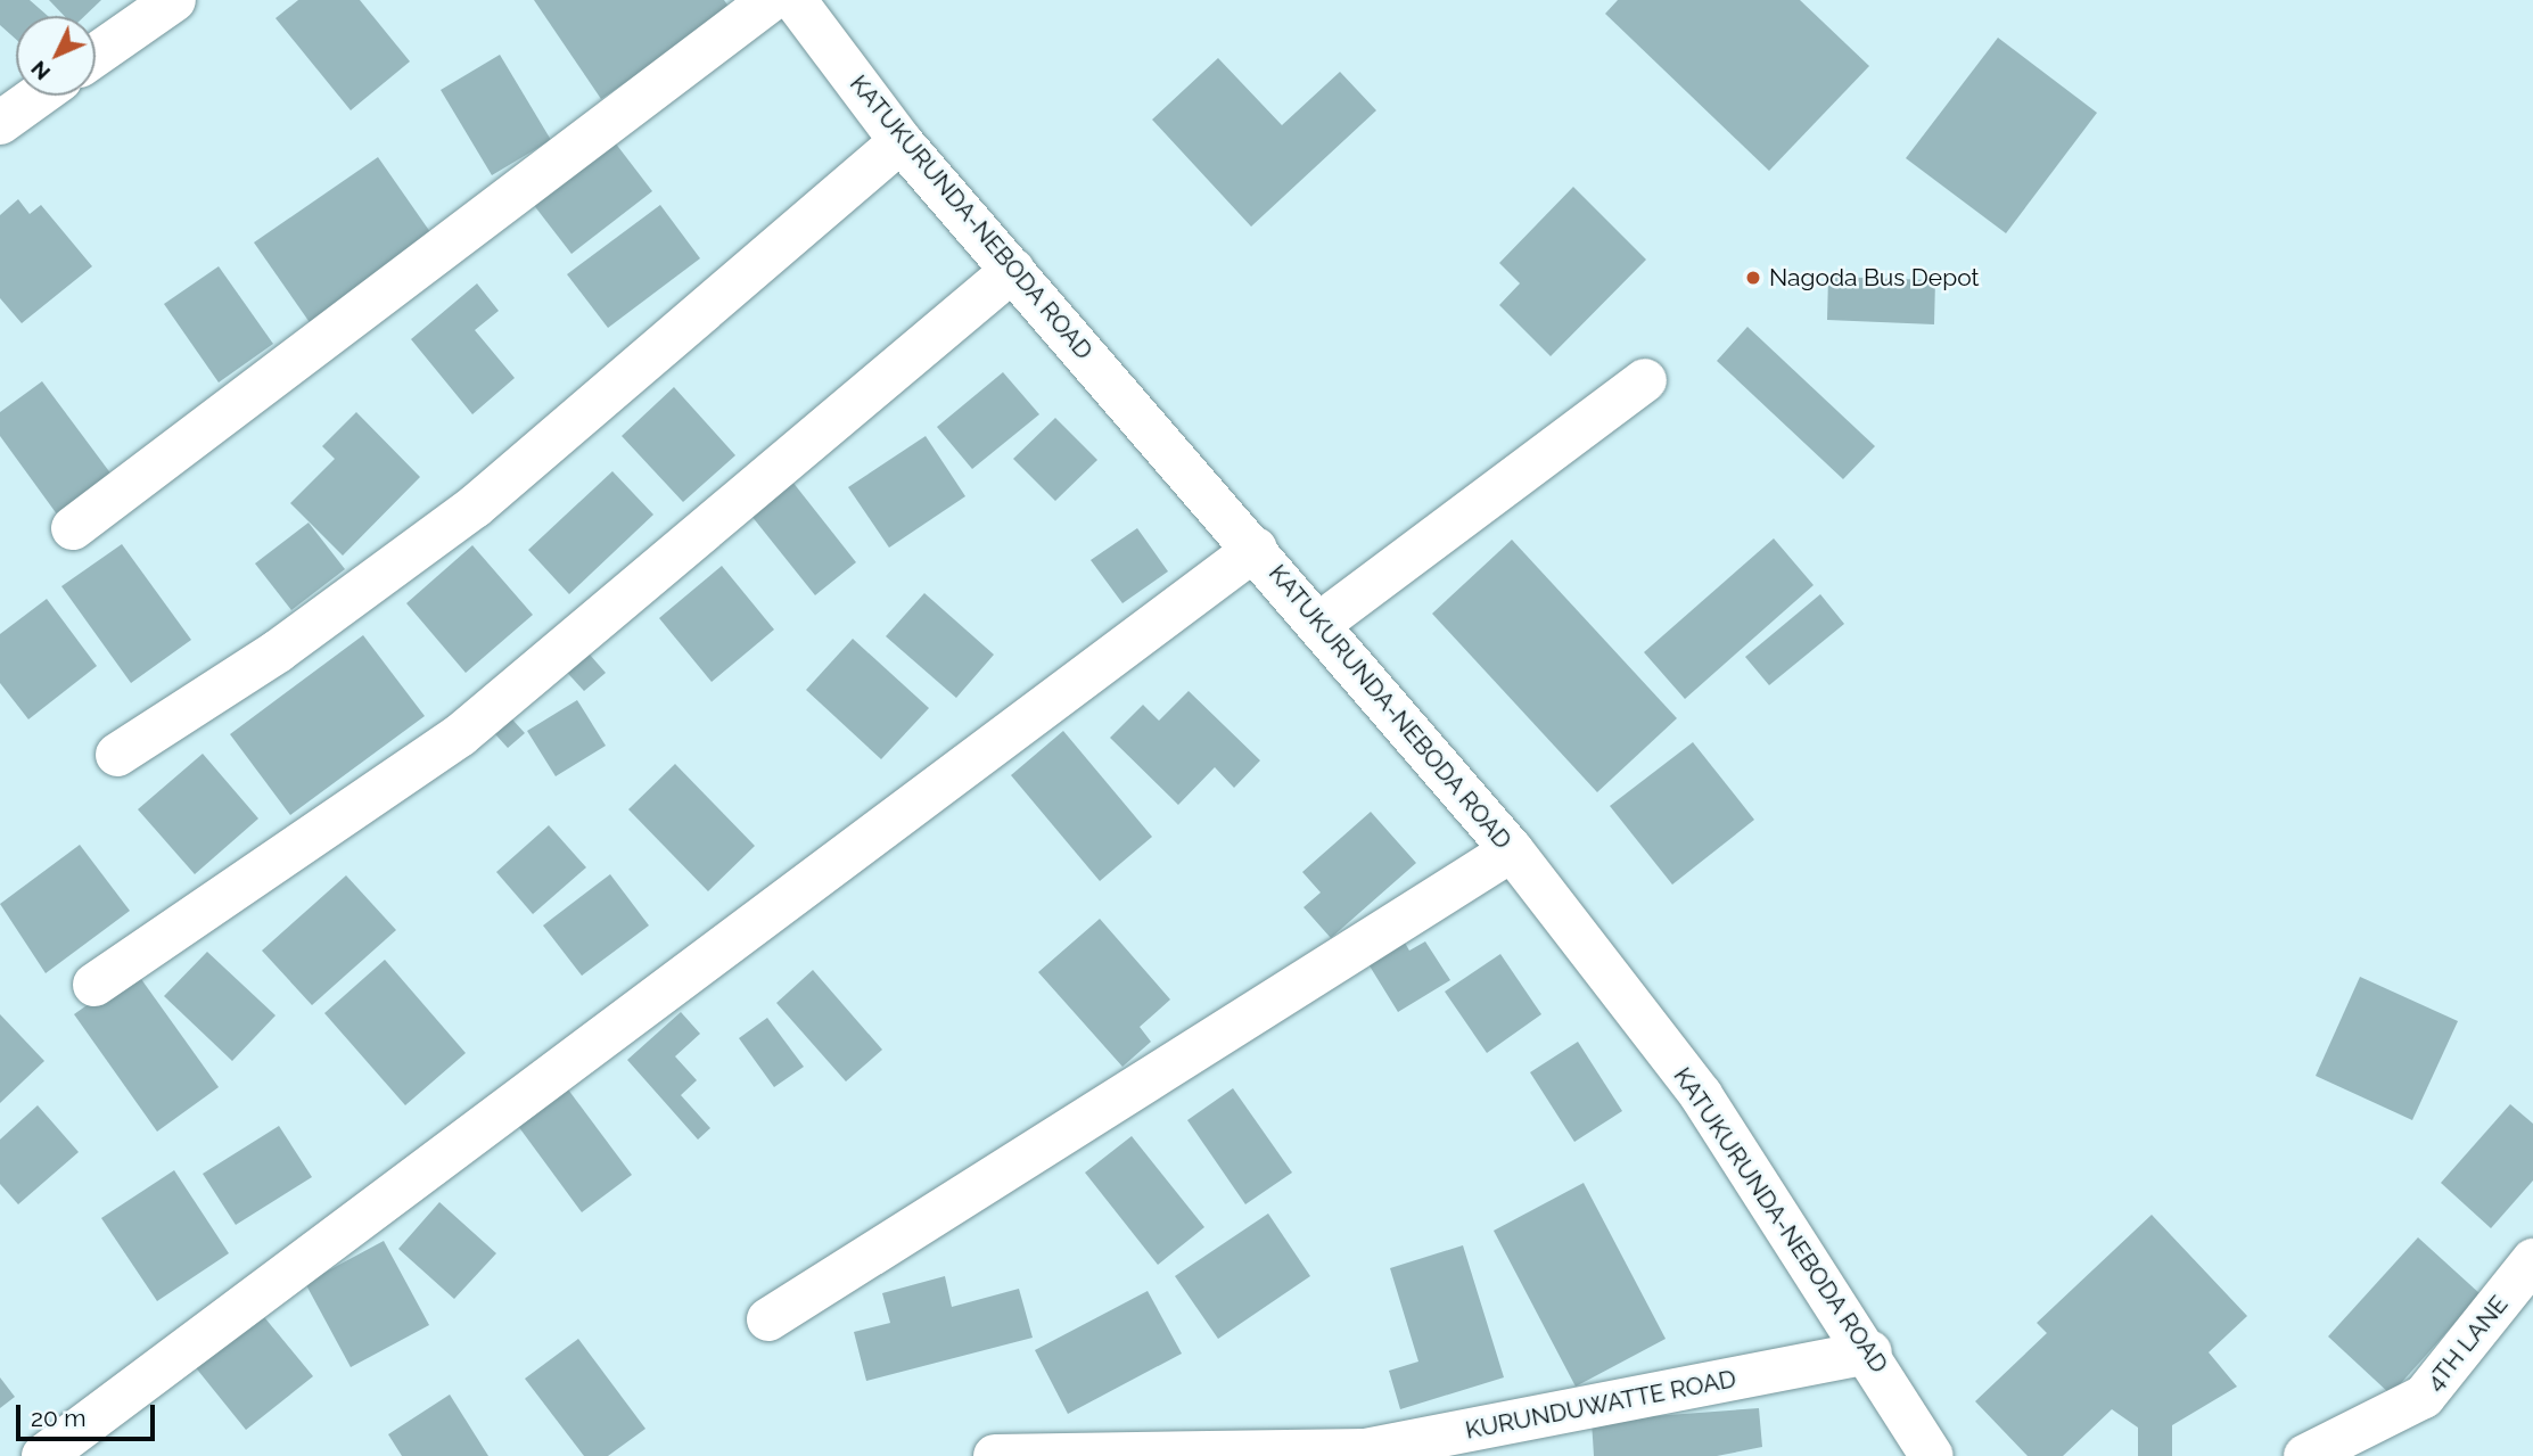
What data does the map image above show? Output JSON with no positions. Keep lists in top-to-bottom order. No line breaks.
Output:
{"streets":{"street":["KATUKURUNDA-NEBODA ROAD","4TH LANE","KURUNDUWATTE ROAD"]},"crossings":[["KATUKURUNDA-NEBODA ROAD","KURUNDUWATTE ROAD"]],"places":["Nagoda Bus Depot"],"scale_bar":"20 m","north":"bottom left"}
